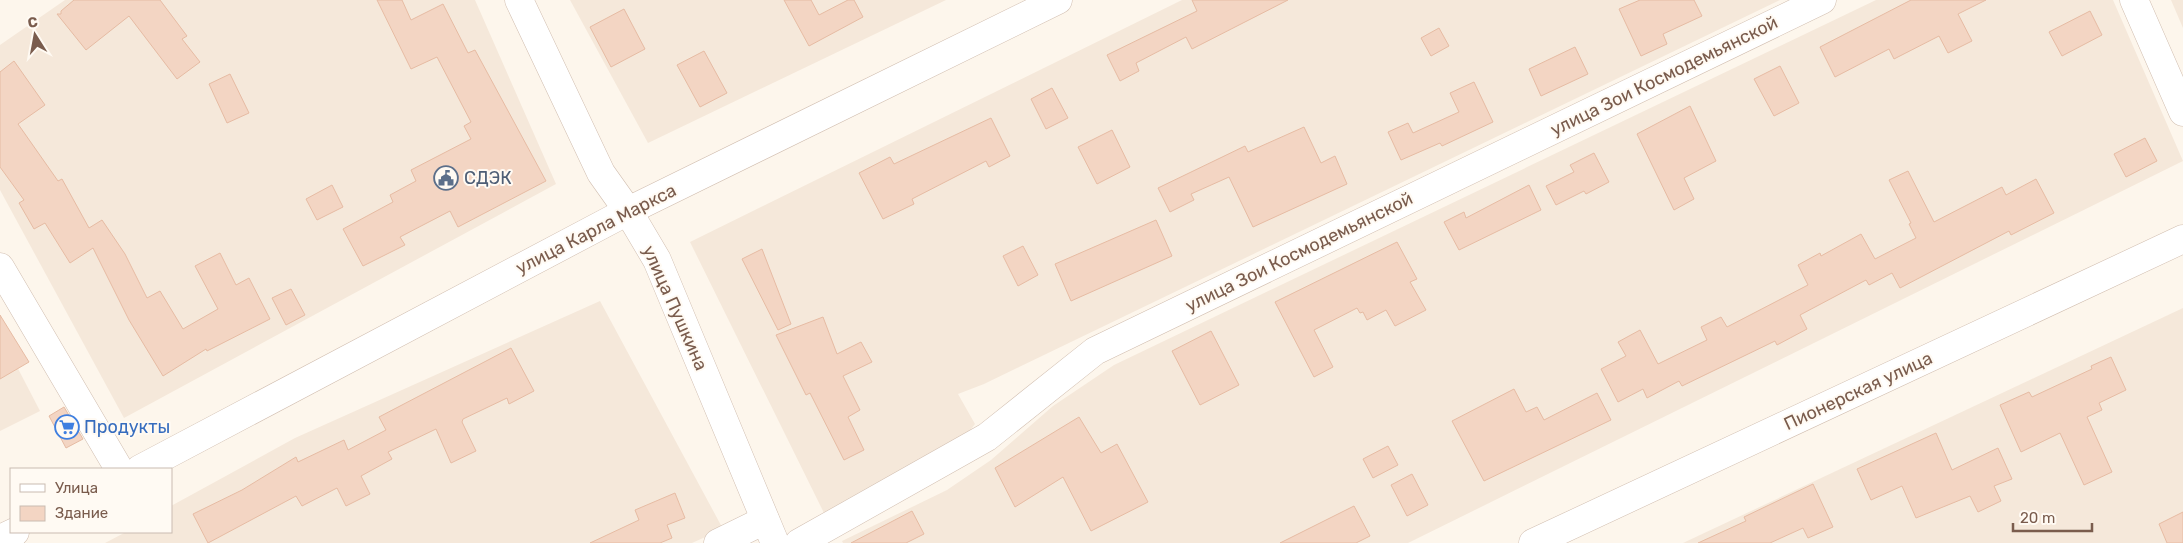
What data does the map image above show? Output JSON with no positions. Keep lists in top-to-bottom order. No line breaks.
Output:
{"streets":{"street":["улица Зои Космодемьянской","улица Карла Маркса","улица Пушкина","Пионерская улица"]},"crossings":[["улица Карла Маркса","улица Пушкина"]],"places":{"public building":["СДЭК"],"supermarket":["Продукты"]},"legend":["Улица","Здание"],"scale_bar":"20 m","north":"top"}
